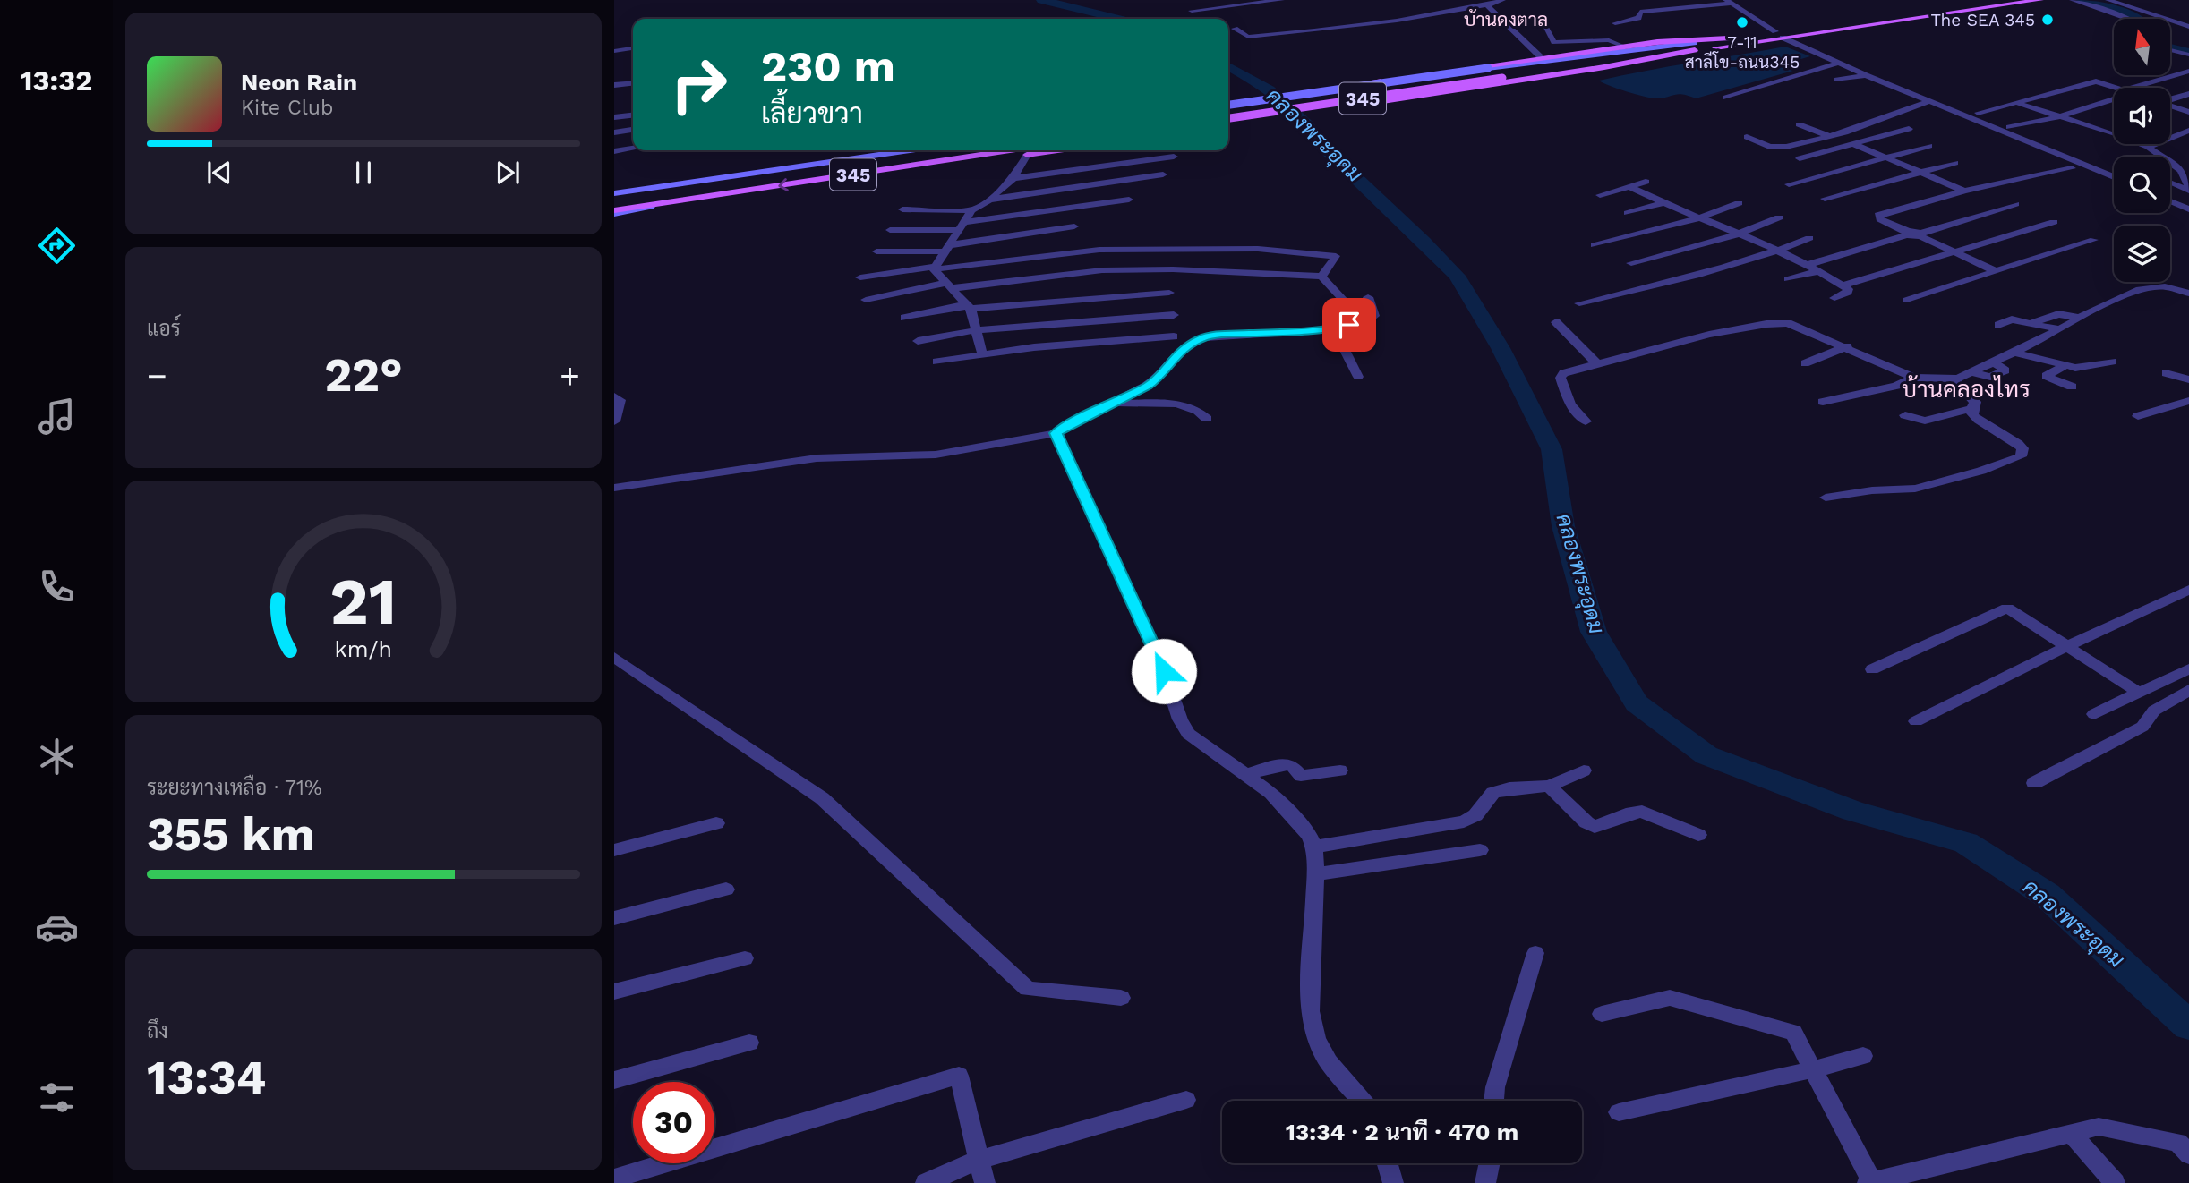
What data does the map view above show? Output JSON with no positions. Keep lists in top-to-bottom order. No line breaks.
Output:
{"streets":{"main road":["345"]},"districts":["บ้านดงตาล","บ้านคลองไทร"],"water":["คลองพระอุดม"],"places":["The SEA 345","7-11 สาลีโข-ถนน345"],"north":"top","page":{"tabs":"13:32","turn":["230 m","เลี้ยวขวา"],"song":["Neon Rain","Kite Club"],"tile":["แอร์",["ระยะทางเหลือ · 71%","355 km"],["ถึง","13:34"]],"heat":["−","22°","+"],"limit":"30","trip":"13:34 · 2 นาที · 470 m","gauge":["21","km/h"]}}
